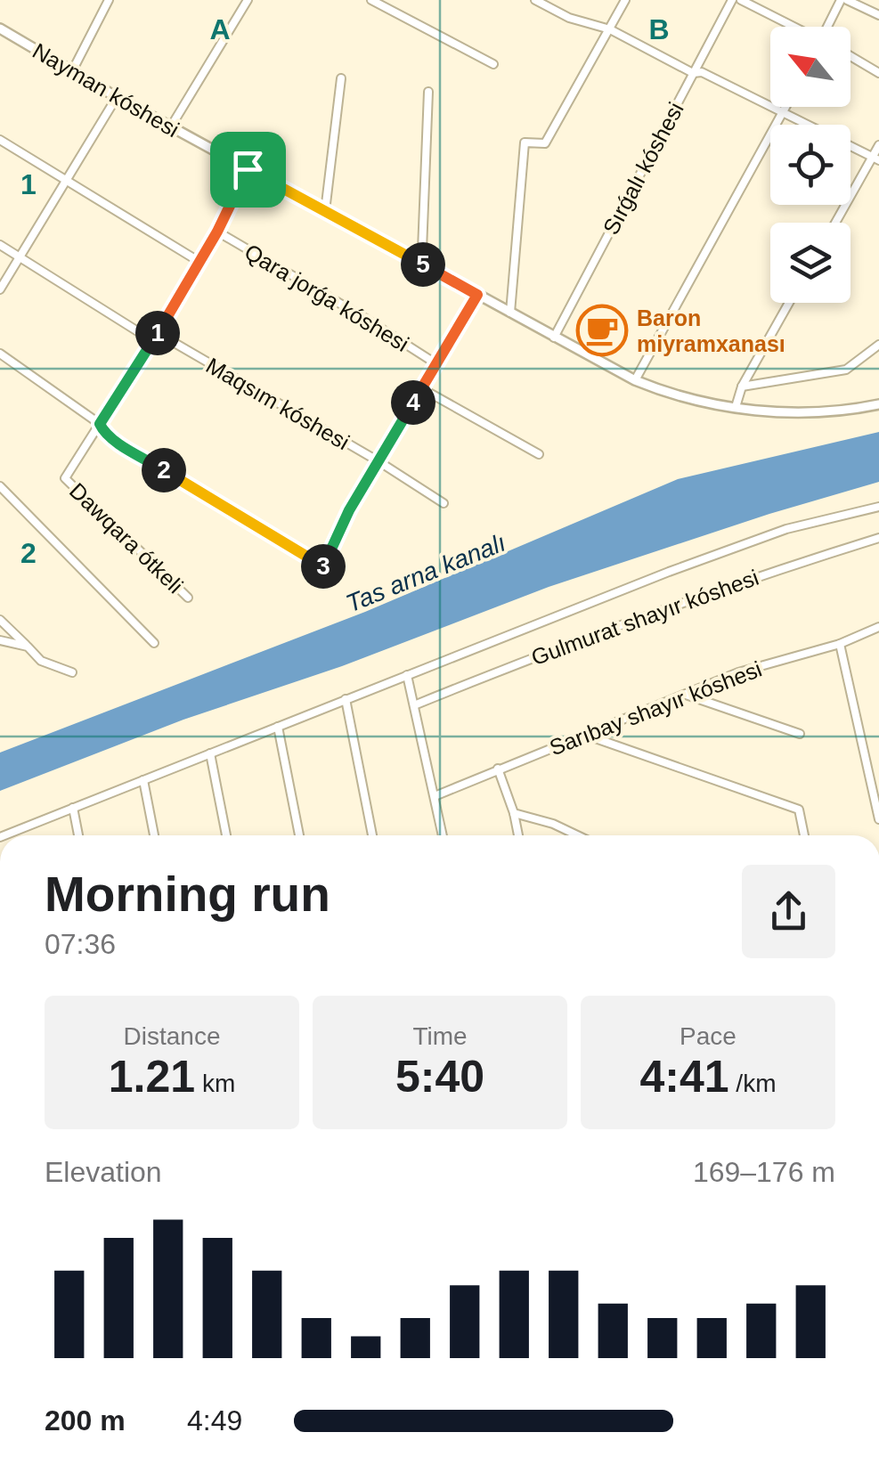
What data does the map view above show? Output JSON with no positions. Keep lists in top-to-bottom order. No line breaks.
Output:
{"streets":{"main road":["Nayman kóshesi"],"street":["Sırǵalı kóshesi","Qara jorǵa kóshesi","Maqsım kóshesi","Dawqara ótkeli","Gulmurat shayır kóshesi","Sarıbay shayır kóshesi"]},"crossings":[["Nayman kóshesi","Sırǵalı kóshesi"]],"water":["Tas arna kanalı"],"places":{"cafe":["Baron miyramxanası"]},"north":"top left","page":{"pins":["5","1","4","2","3"],"heading":["Morning run","07:36"],"stats":[["Distance","1.21 km"],["Time","5:40"],["Pace","4:41 /km"]],"chart":["Elevation","169–176 m"],"list":[{"name":"200 m","note":"4:49"}]},"grid":{"columns":["A","B"],"rows":["1","2"]}}
